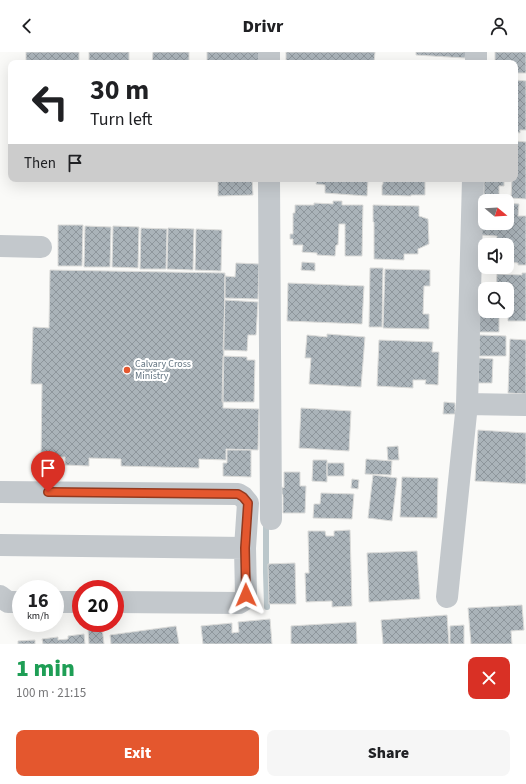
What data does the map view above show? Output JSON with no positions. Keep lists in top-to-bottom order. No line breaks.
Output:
{"places":["Calvary Cross Ministry"],"north":"right","page":{"header":"Drivr","turn":["30 m","Turn left"],"then":"Then","speed":"16 km/h","limit":"20","heading":["1 min","100 m · 21:15"],"buttons":["Exit","Share"]}}
